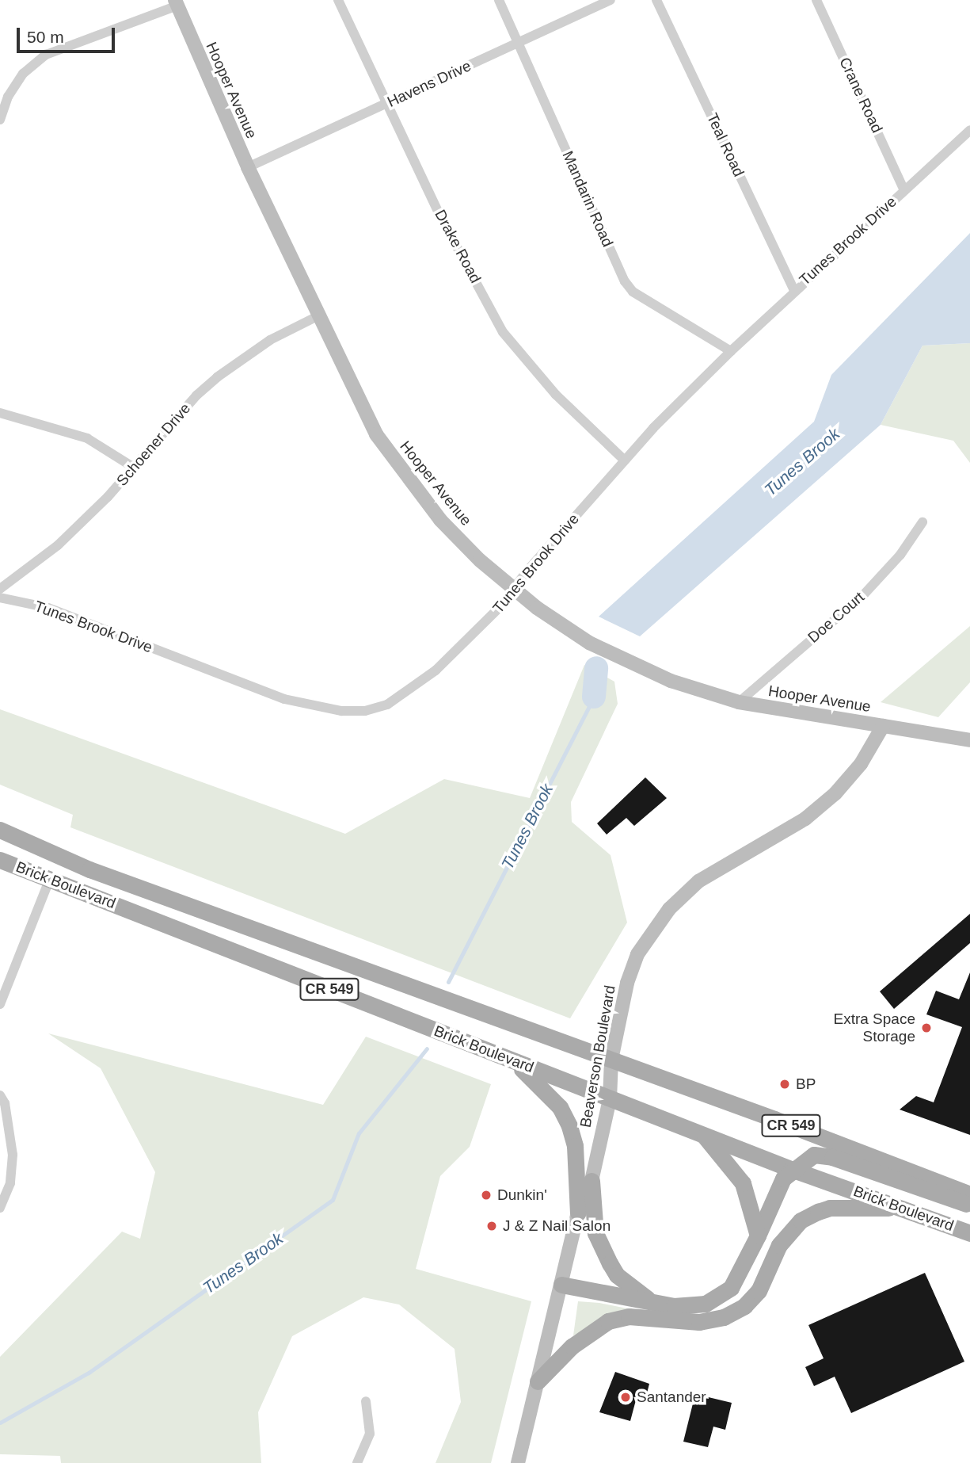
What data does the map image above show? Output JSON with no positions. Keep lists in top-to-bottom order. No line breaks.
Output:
{"streets":{"main road":["Hooper Avenue","Brick Boulevard","CR 549","Beaverson Boulevard"],"street":["Havens Drive","Crane Road","Teal Road","Mandarin Road","Tunes Brook Drive","Drake Road","Schoener Drive","Doe Court"]},"crossings":[["Havens Drive","Hooper Avenue"],["Havens Drive","Mandarin Road"],["Havens Drive","Drake Road"],["Hooper Avenue","Tunes Brook Drive"],["Hooper Avenue","Schoener Drive"],["Hooper Avenue","Doe Court"],["Hooper Avenue","Beaverson Boulevard"],["Crane Road","Tunes Brook Drive"],["Teal Road","Tunes Brook Drive"],["Mandarin Road","Tunes Brook Drive"],["Tunes Brook Drive","Drake Road"],["Brick Boulevard","Beaverson Boulevard"]],"water":["Tunes Brook"],"places":["Extra Space Storage","BP","Dunkin'","J & Z Nail Salon","Santander"],"scale_bar":"50 m"}
